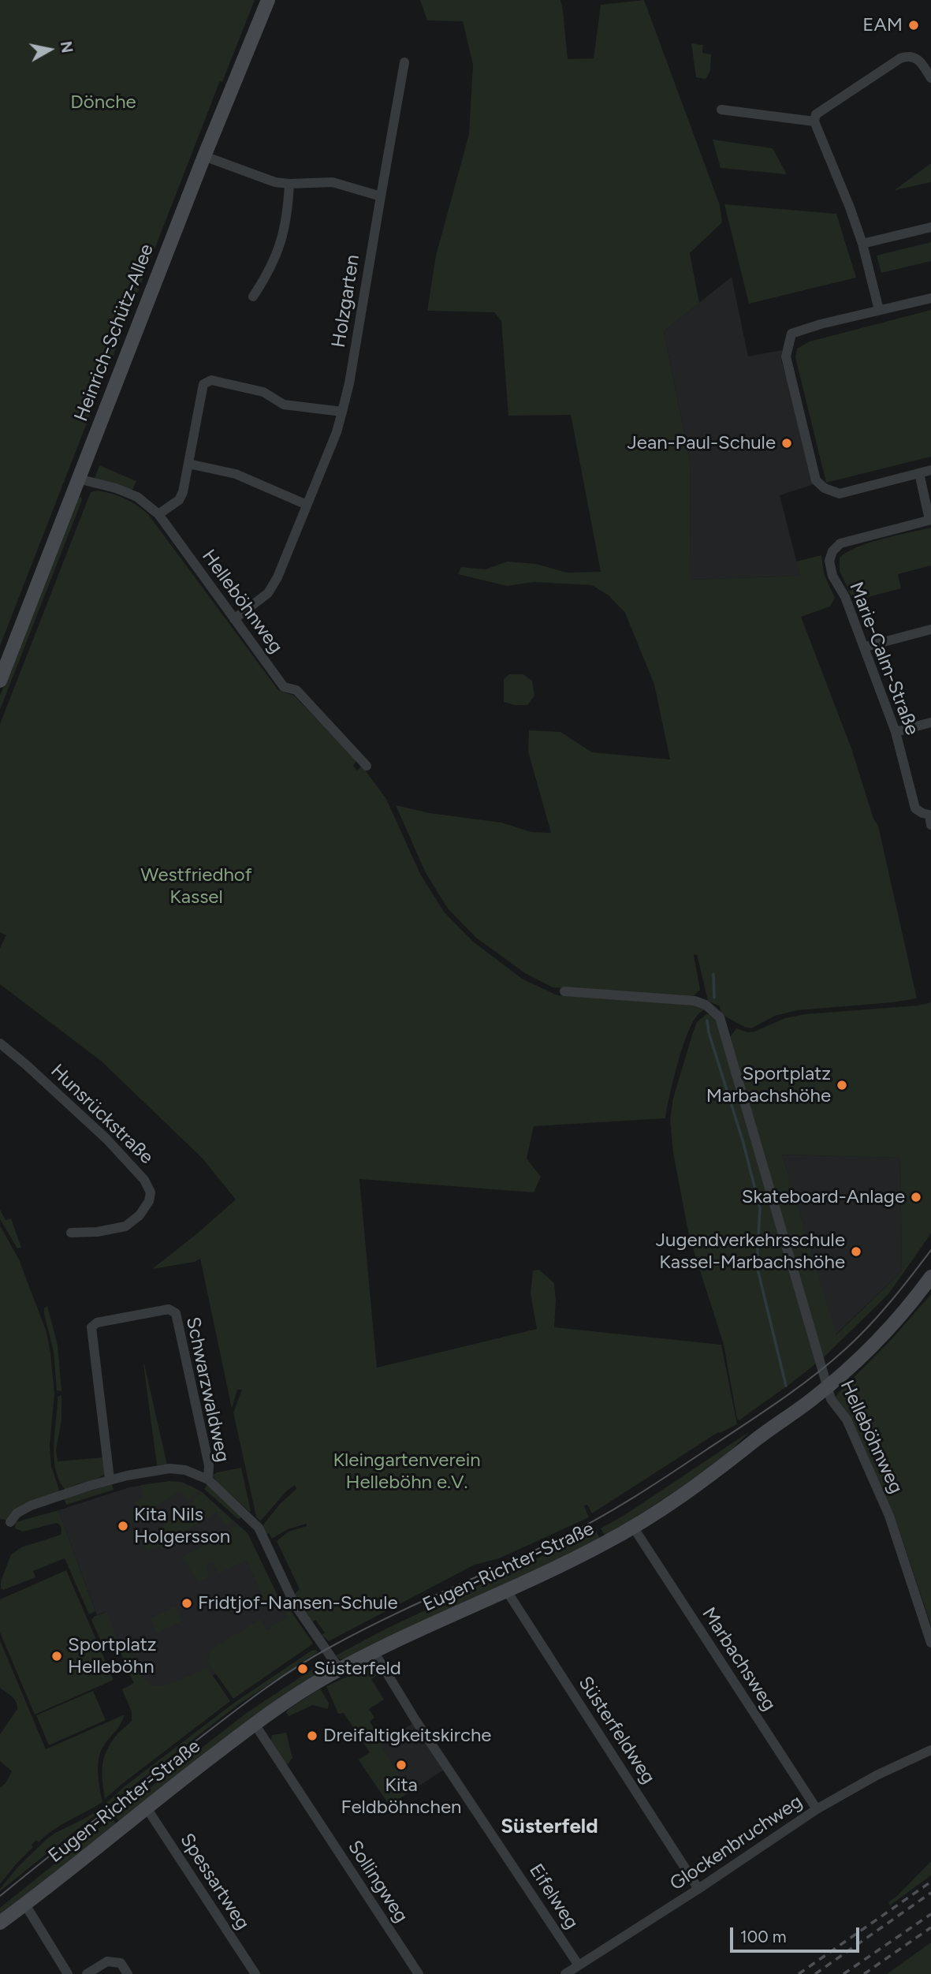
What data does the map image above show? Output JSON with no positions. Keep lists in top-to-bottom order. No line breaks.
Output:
{"streets":{"main road":["Heinrich-Schütz-Allee","Eugen-Richter-Straße"],"street":["Holzgarten","Helleböhnweg","Marie-Calm-Straße","Hunsrückstraße","Schwarzwaldweg","Marbachsweg","Süsterfeldweg","Glockenbruchweg","Spessartweg","Sollingweg","Eifelweg"]},"crossings":[["Holzgarten","Helleböhnweg"],["Heinrich-Schütz-Allee","Helleböhnweg"],["Helleböhnweg","Eugen-Richter-Straße"],["Schwarzwaldweg","Eugen-Richter-Straße"],["Eugen-Richter-Straße","Marbachsweg"],["Eugen-Richter-Straße","Süsterfeldweg"],["Eugen-Richter-Straße","Spessartweg"],["Eugen-Richter-Straße","Sollingweg"],["Eugen-Richter-Straße","Eifelweg"],["Marbachsweg","Glockenbruchweg"],["Süsterfeldweg","Glockenbruchweg"],["Glockenbruchweg","Eifelweg"]],"districts":["Süsterfeld"],"parks":["Dönche","Westfriedhof Kassel","Kleingartenverein Helleböhn e.V."],"places":["EAM","Jean-Paul-Schule","Sportplatz Marbachshöhe","Skateboard-Anlage","Jugendverkehrsschule Kassel-Marbachshöhe","Kita Nils Holgersson","Fridtjof-Nansen-Schule","Sportplatz Helleböhn","Süsterfeld","Dreifaltigkeitskirche","Kita Feldböhnchen"],"scale_bar":"100 m","north":"right"}
